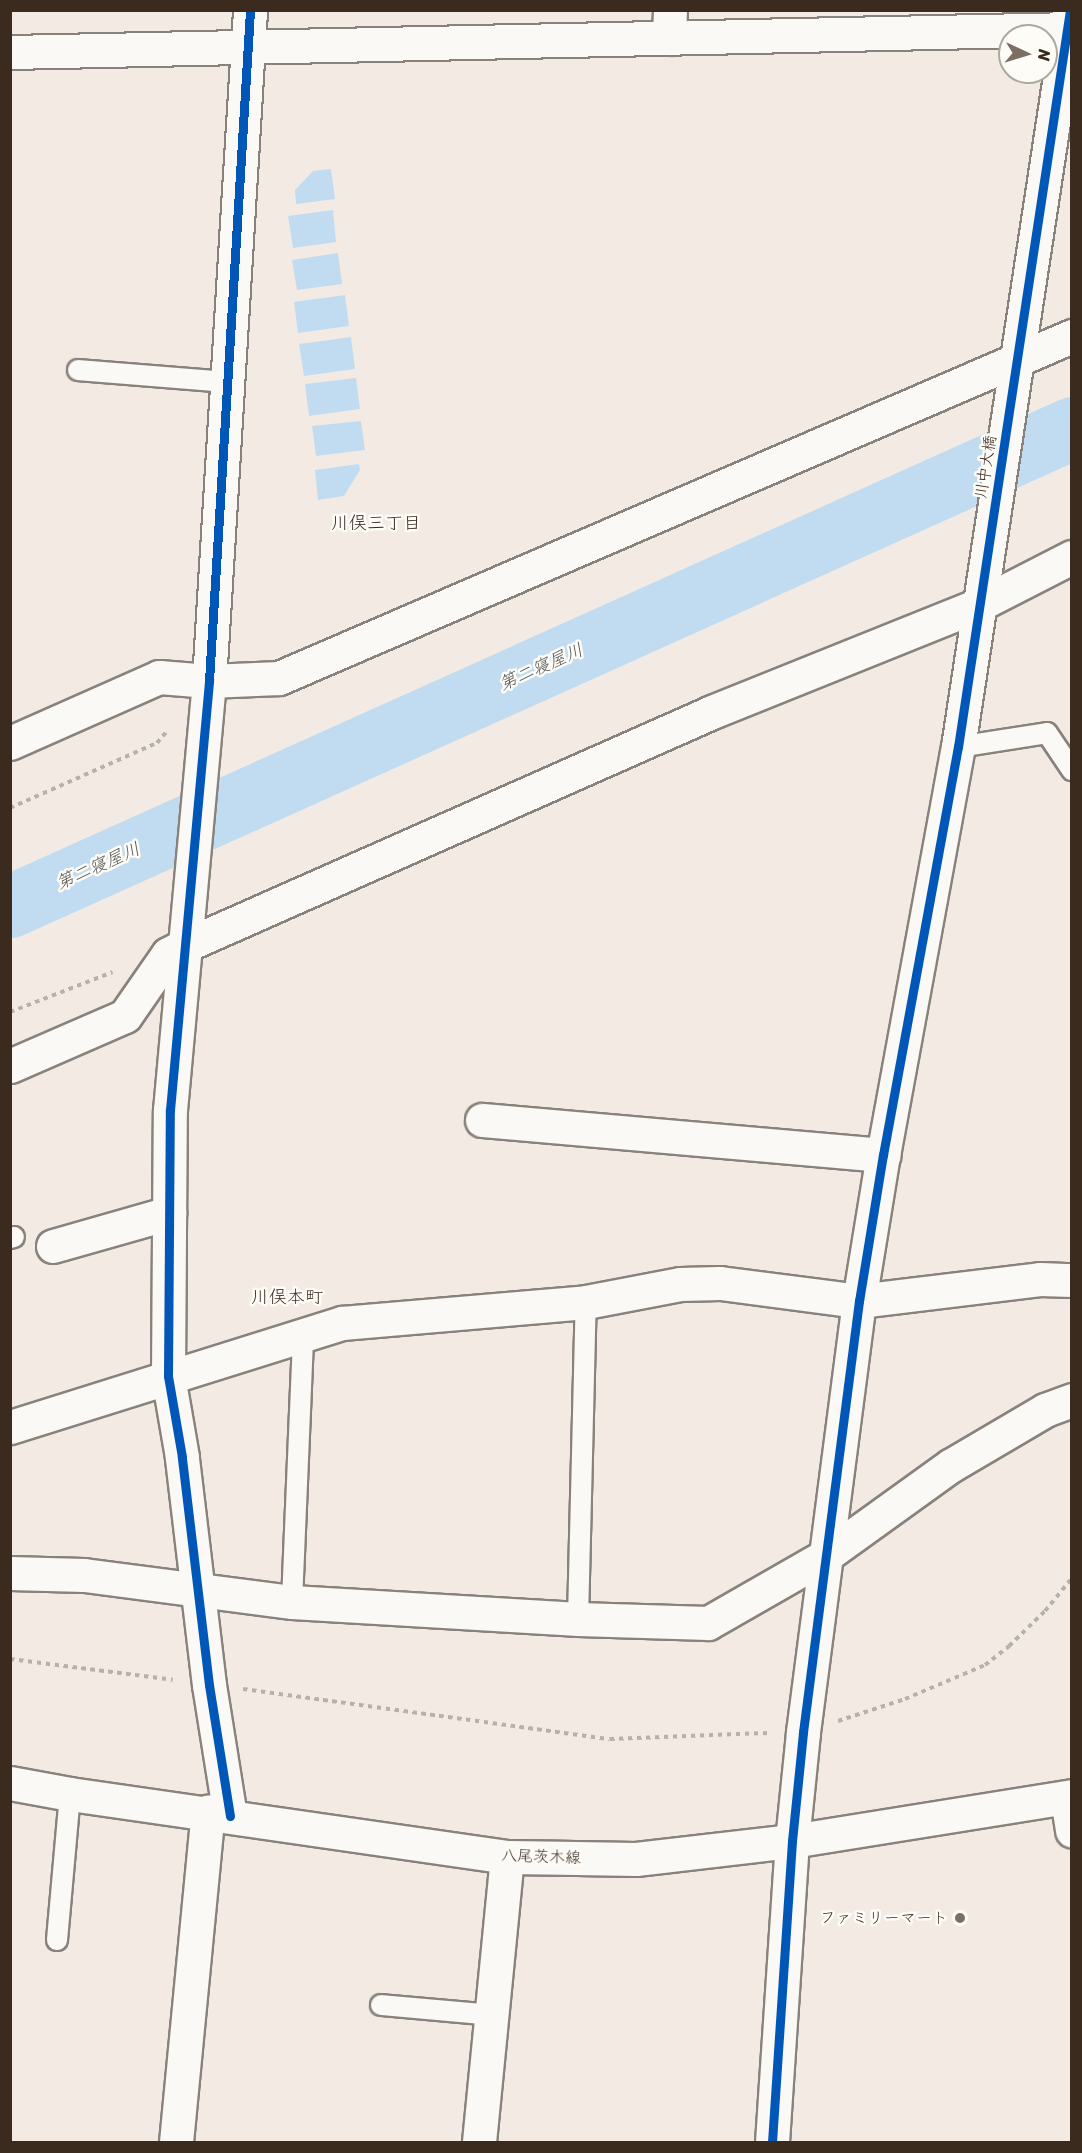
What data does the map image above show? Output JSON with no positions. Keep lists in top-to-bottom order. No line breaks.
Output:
{"streets":{"street":["川中大橋","八尾茨木線"]},"crossings":[["川中大橋","八尾茨木線"]],"districts":["川俣三丁目","川俣本町"],"water":["第二寝屋川"],"places":["ファミリーマート"],"north":"right"}
